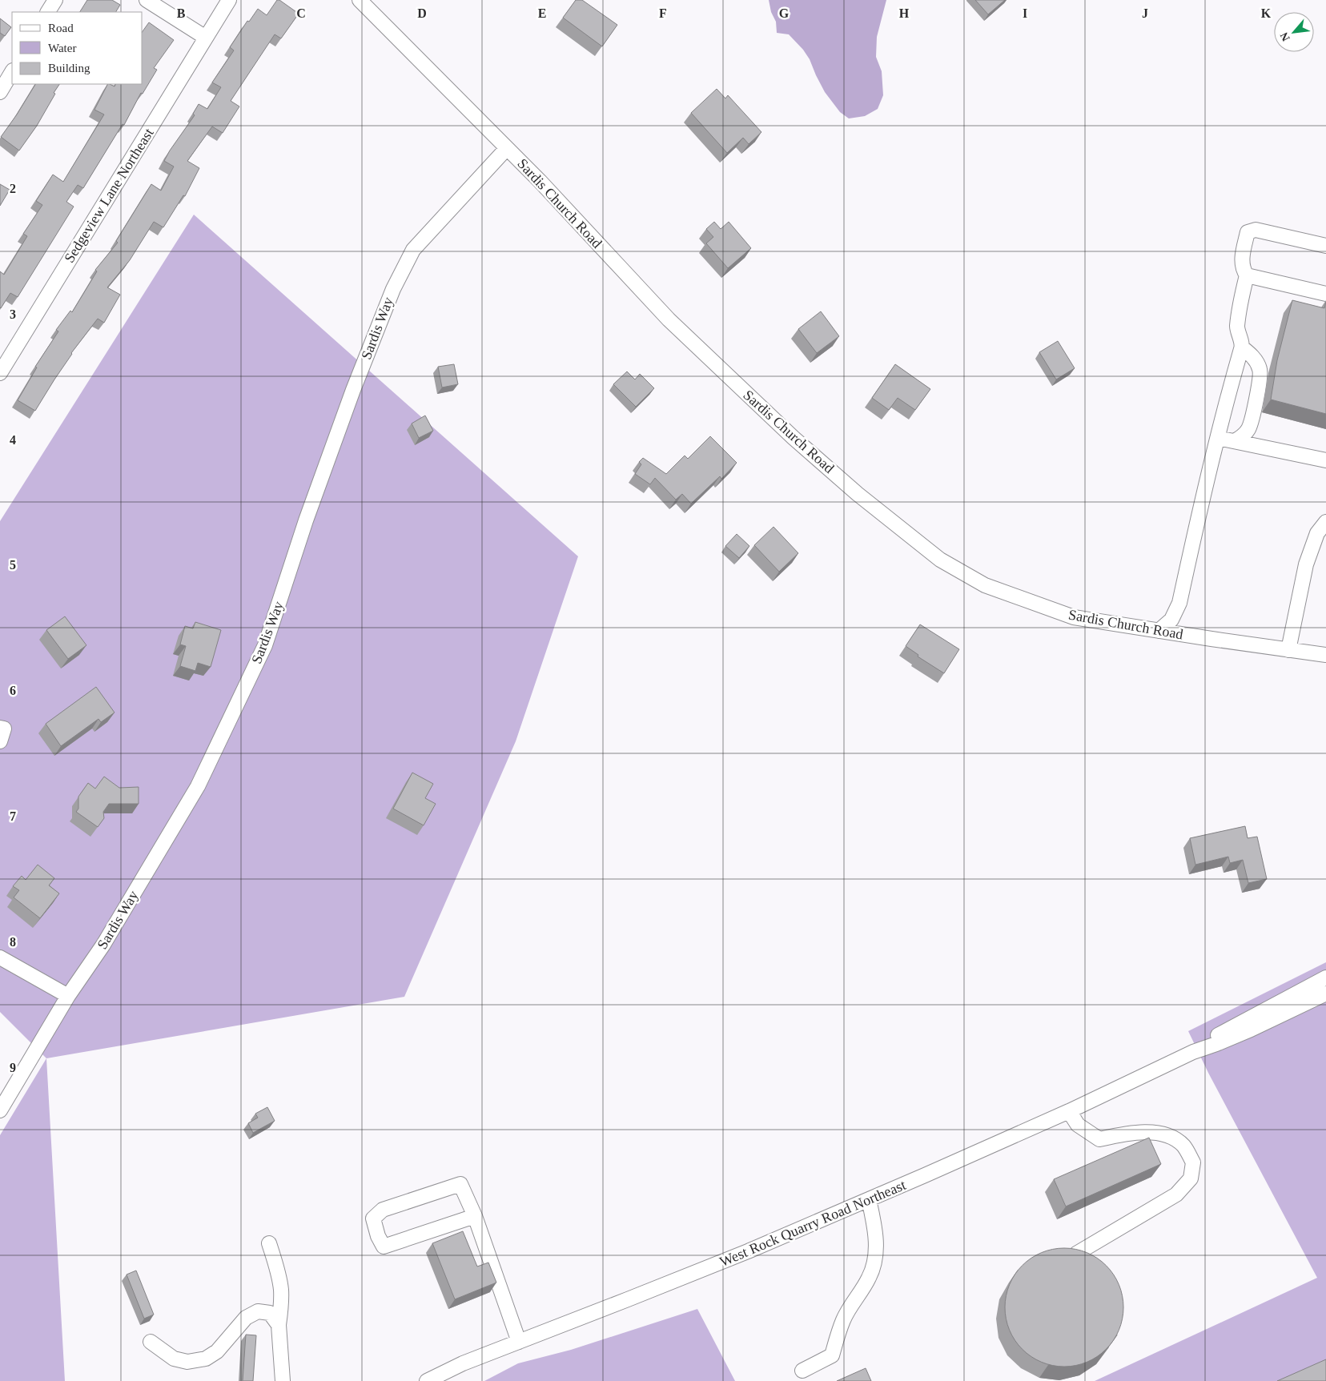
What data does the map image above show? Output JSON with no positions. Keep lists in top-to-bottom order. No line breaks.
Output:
{"streets":{"street":["Sedgeview Lane Northeast","Sardis Church Road","Sardis Way","West Rock Quarry Road Northeast"]},"crossings":[["Sardis Church Road","Sardis Way"]],"legend":["Road","Water","Building"],"north":"bottom left","grid":{"columns":["B","C","D","E","F","G","H","I","J","K"],"rows":["2","3","4","5","6","7","8","9"]}}
